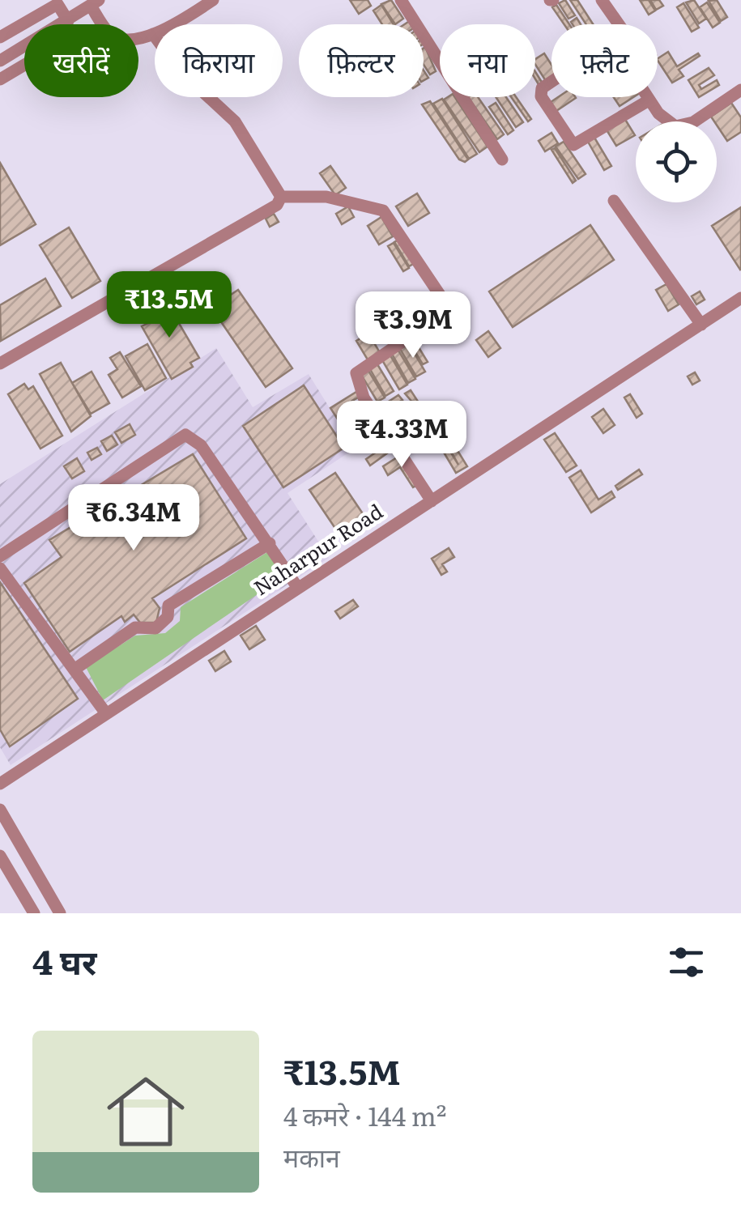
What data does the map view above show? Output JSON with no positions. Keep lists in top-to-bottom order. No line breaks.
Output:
{"streets":{"street":["Naharpur Road"]},"page":{"chip":["खरीदें","किराया","फ़िल्टर","नया","फ़्लैट"],"price":["₹13.5M","₹3.9M","₹4.33M","₹6.34M"],"heading":"4 घर","list":[{"name":"₹13.5M","note":"4 कमरे · 144 m² · मकान"}]}}
